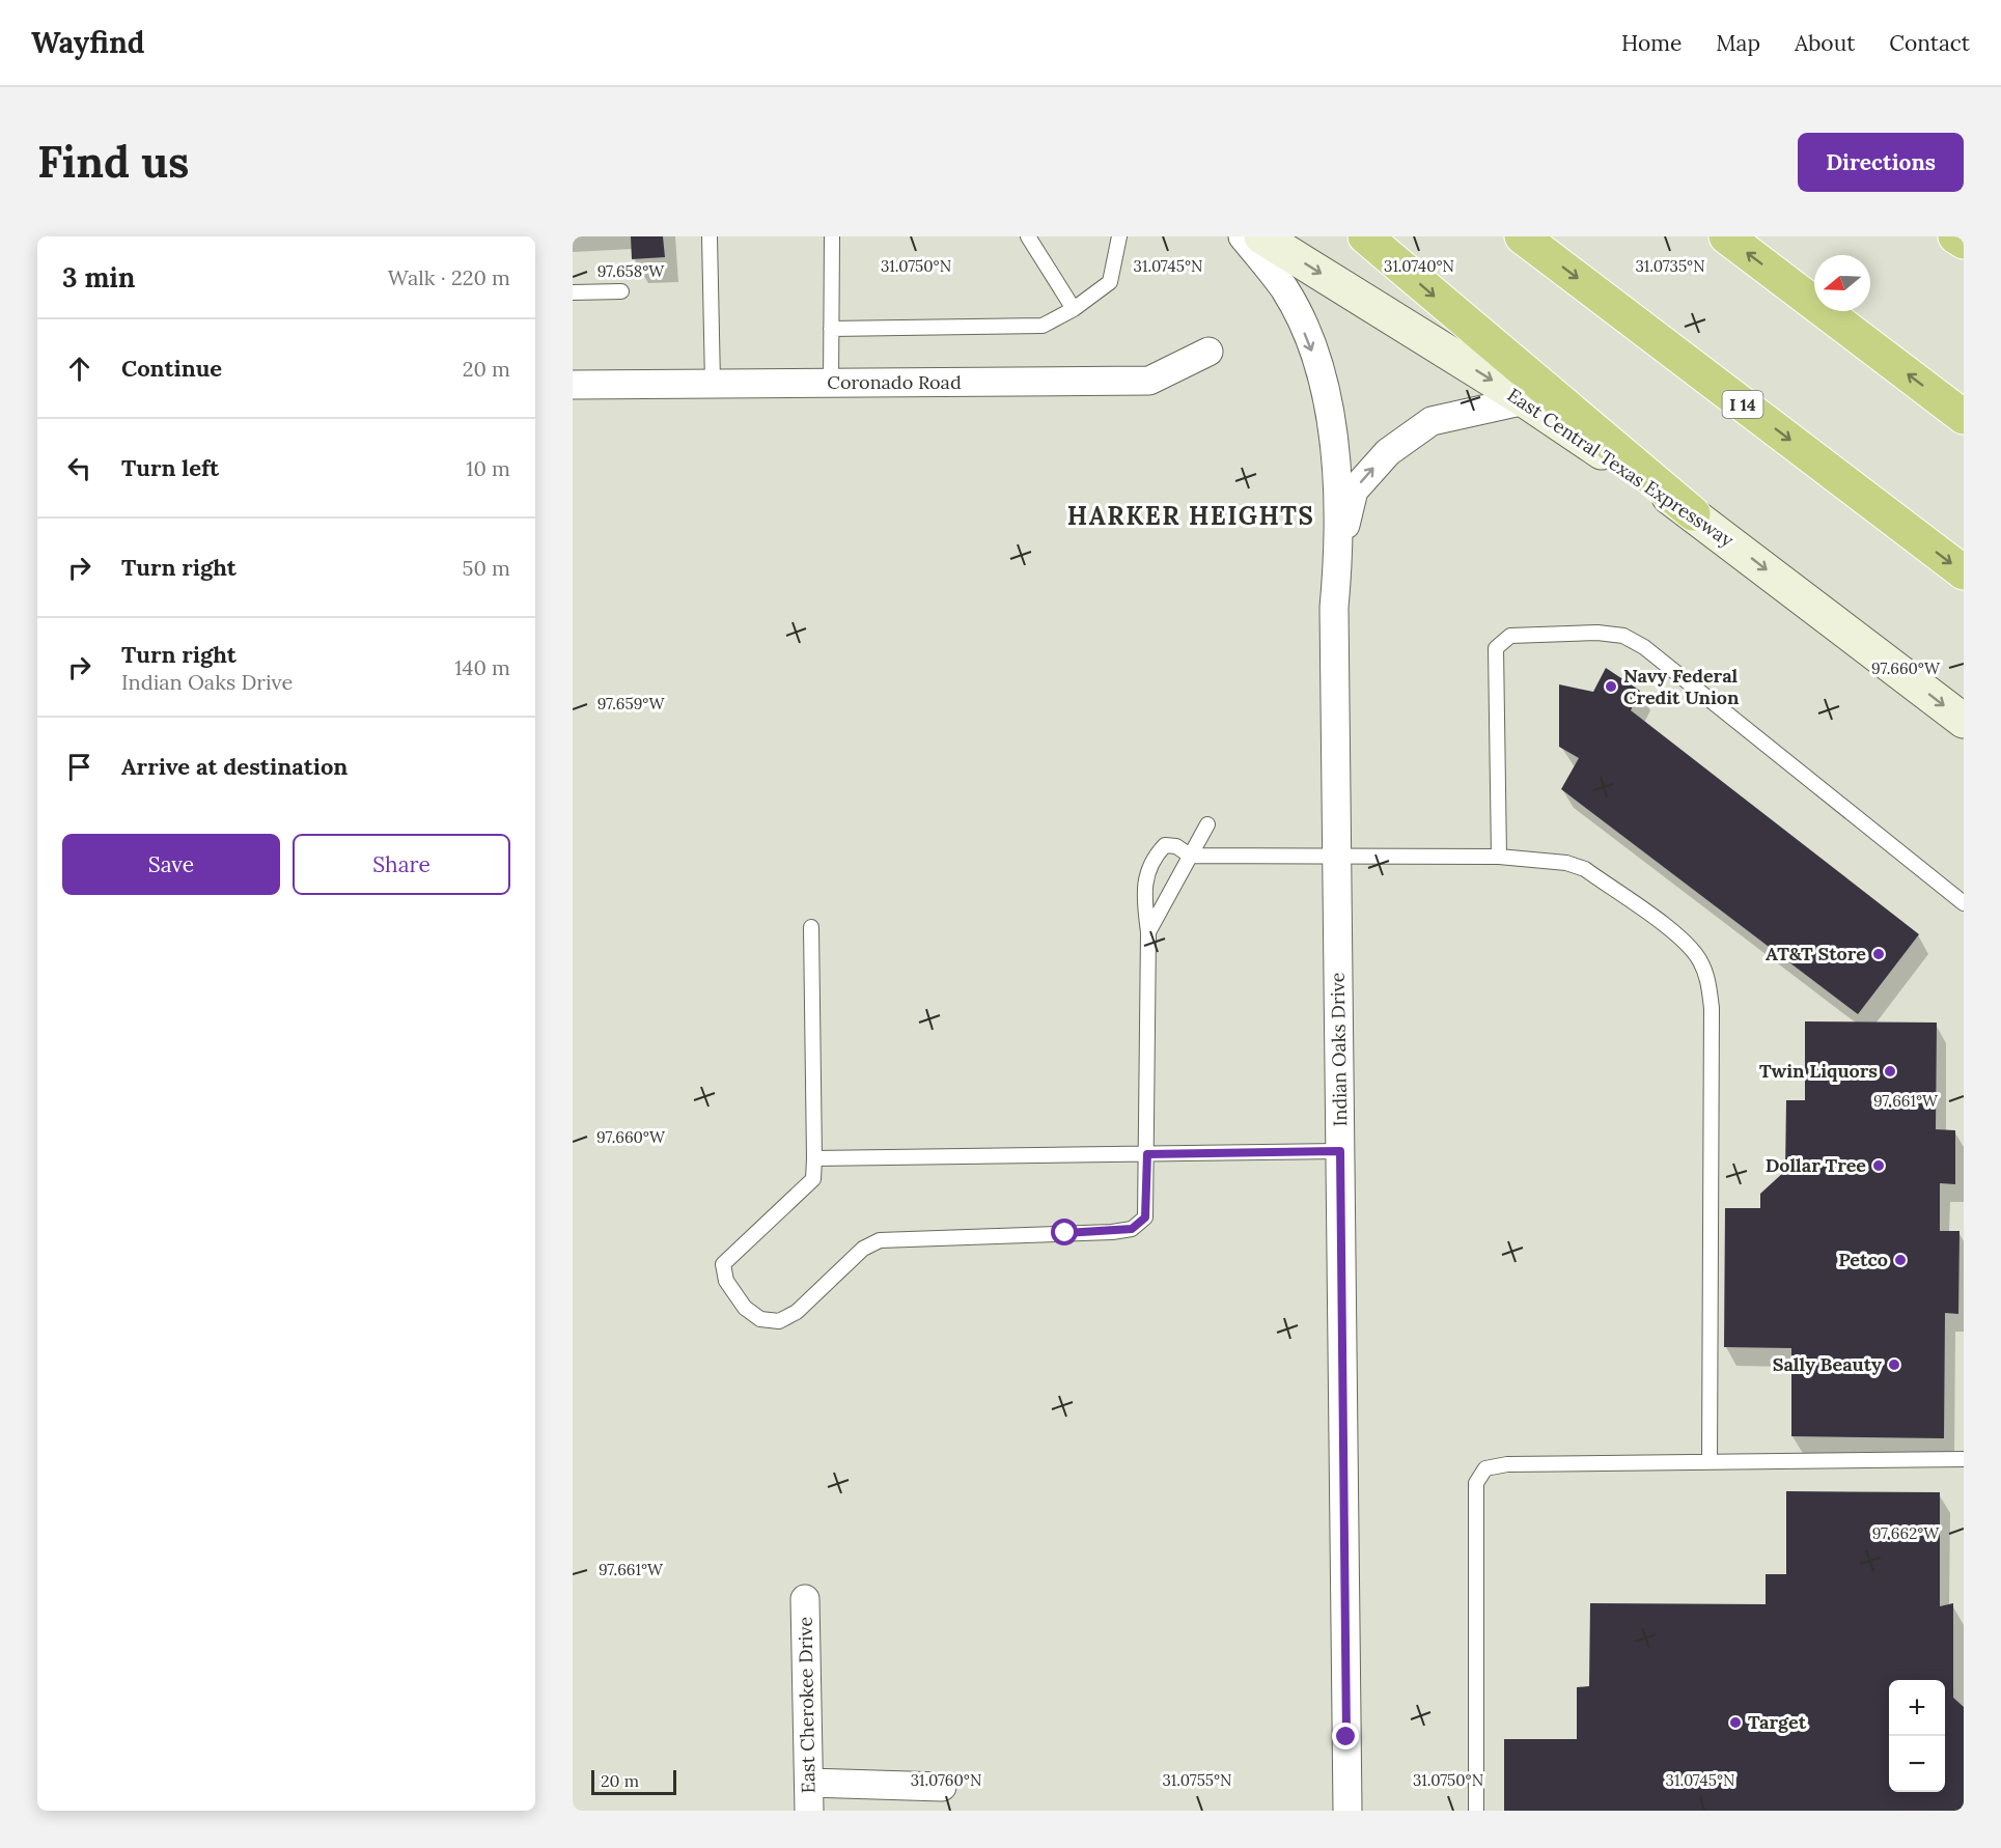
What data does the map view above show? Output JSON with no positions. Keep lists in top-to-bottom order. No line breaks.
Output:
{"streets":{"highway":["I 14"],"main road":["East Central Texas Expressway"],"street":["Coronado Road","Indian Oaks Drive","East Cherokee Drive"]},"one_way":["East Central Texas Expressway"],"districts":["HARKER HEIGHTS"],"places":["Navy Federal Credit Union","AT&T Store","Twin Liquors","Dollar Tree","Petco","Sally Beauty","Target"],"scale_bar":"20 m","north":"left","page":{"header":"Wayfind","nav":["Home","Map","About","Contact"],"buttons":["Directions",["Save","Share"]],"title":"Find us","heading":["3 min","Walk · 220 m"],"list":[["Continue","20 m"],["Turn left","10 m"],["Turn right","50 m"],["Turn right","Indian Oaks Drive","140 m"],"Arrive at destination"],"map_buttons":["+","−"],"scale":"20 m"},"coordinates":["31.0750°N","31.0745°N","31.0740°N","31.0735°N","97.658°W","97.660°W","97.659°W","97.661°W","97.662°W","31.0760°N","31.0755°N"]}
